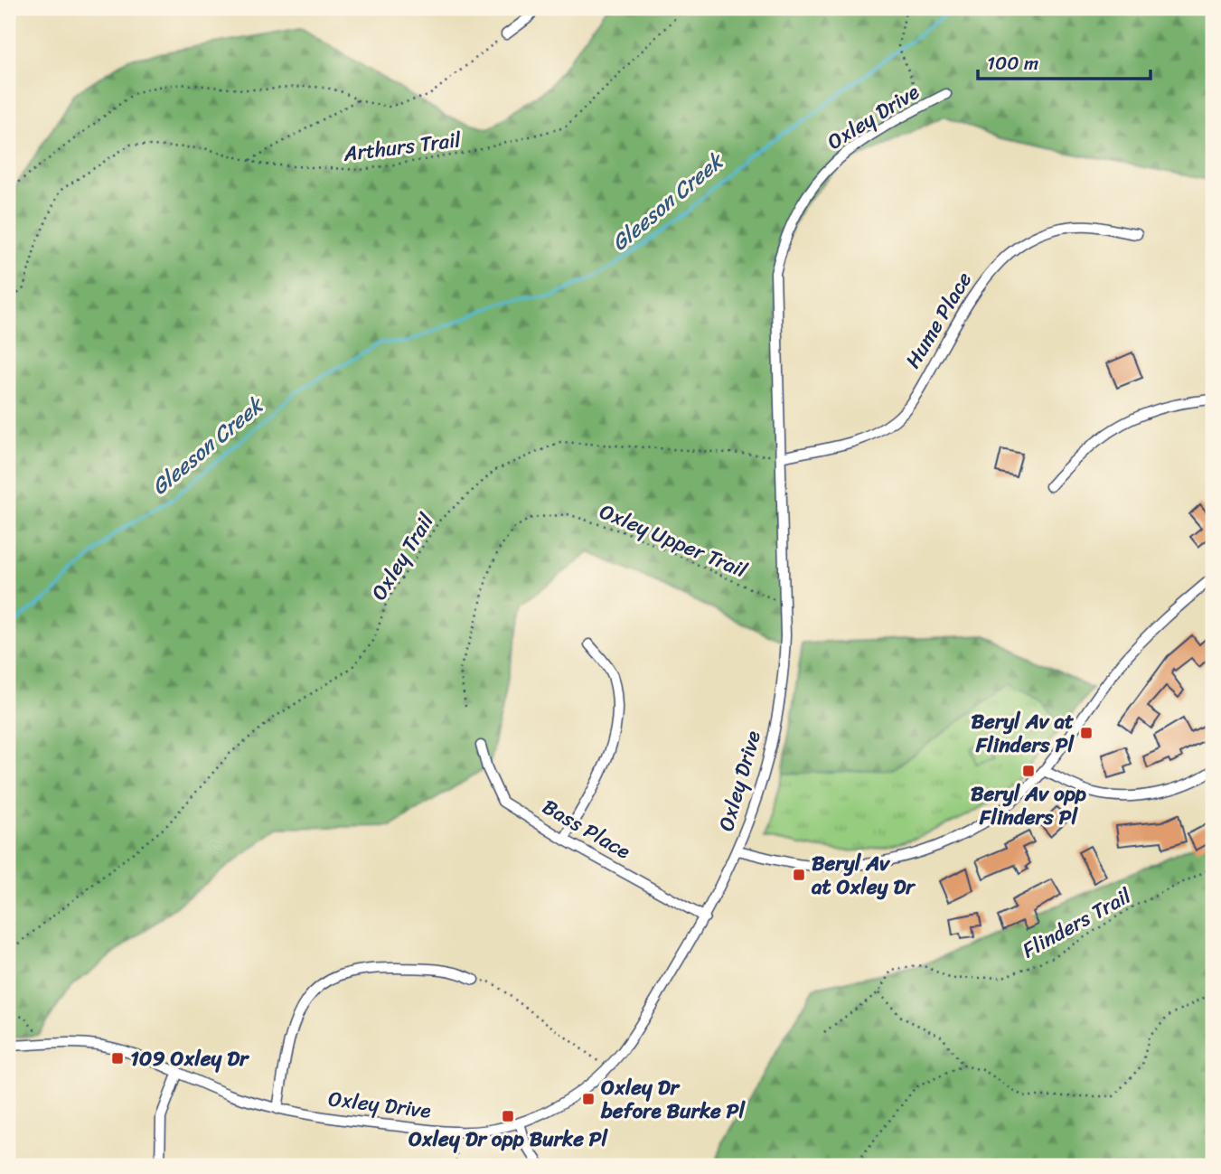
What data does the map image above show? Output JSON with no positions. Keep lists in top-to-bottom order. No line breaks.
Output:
{"streets":{"street":["Oxley Drive","Hume Place","Bass Place"],"path":["Arthurs Trail","Oxley Upper Trail","Oxley Trail","Flinders Trail"]},"crossings":[["Oxley Drive","Hume Place"],["Oxley Drive","Oxley Upper Trail"],["Oxley Drive","Oxley Trail"],["Oxley Drive","Bass Place"],["Hume Place","Oxley Trail"]],"water":["Gleeson Creek"],"places":{"transit":["Beryl Av at Flinders Pl","Beryl Av opp Flinders Pl","Beryl Av at Oxley Dr","109 Oxley Dr","Oxley Dr before Burke Pl","Oxley Dr opp Burke Pl"]},"scale_bar":"100 m"}
